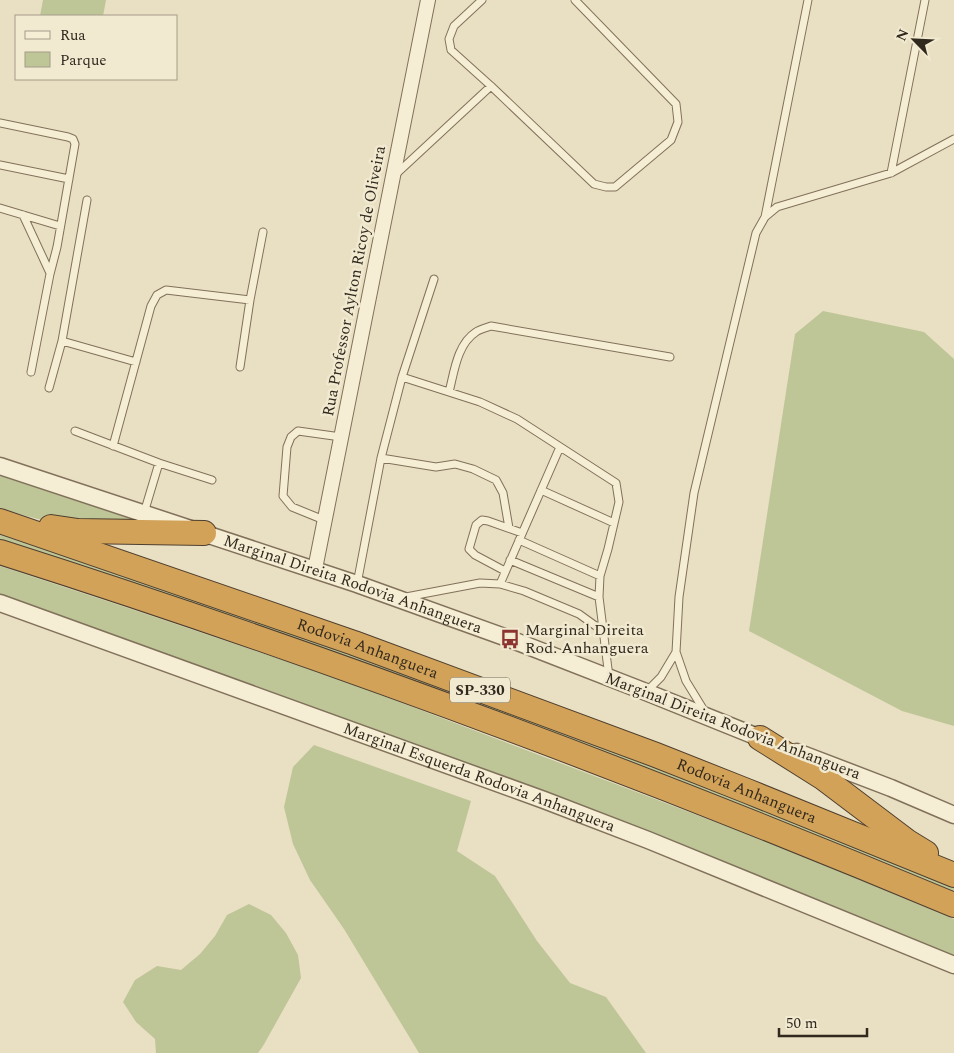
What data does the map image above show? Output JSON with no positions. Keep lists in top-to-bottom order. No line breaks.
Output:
{"streets":{"highway":["Rodovia Anhanguera","SP-330"],"street":["Rua Professor Aylton Ricoy de Oliveira","Marginal Direita Rodovia Anhanguera","Marginal Esquerda Rodovia Anhanguera"]},"crossings":[["Rua Professor Aylton Ricoy de Oliveira","Marginal Direita Rodovia Anhanguera"]],"places":{"bus stop":["Marginal Direita Rod. Anhanguera"]},"legend":["Rua","Parque"],"scale_bar":"50 m","north":"top left"}
